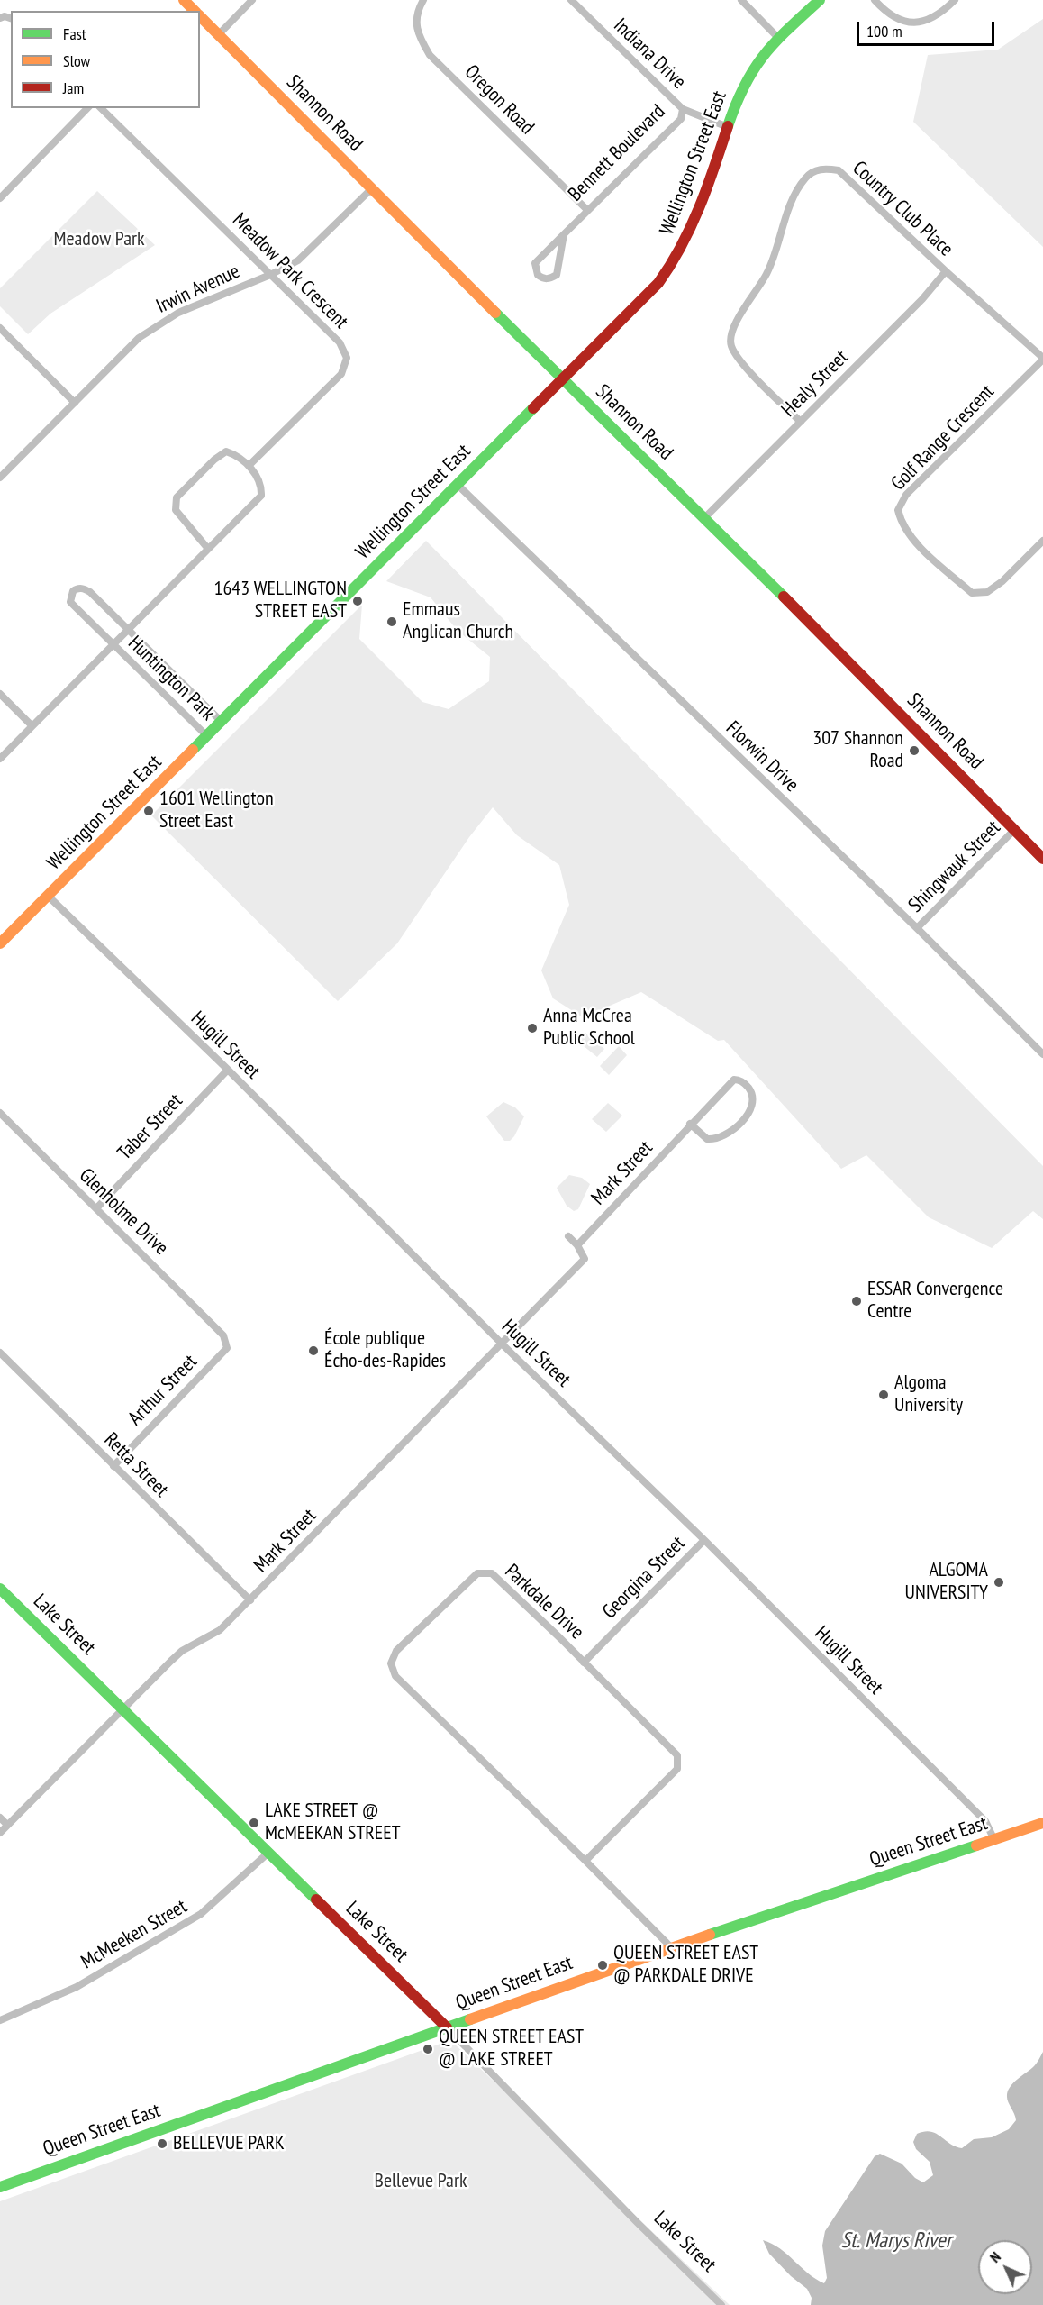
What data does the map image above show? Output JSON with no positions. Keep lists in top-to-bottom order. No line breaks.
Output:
{"streets":{"main road":["Shannon Road","Wellington Street East","Lake Street","Queen Street East"],"street":["Indiana Drive","Oregon Road","Bennett Boulevard","Country Club Place","Meadow Park Crescent","Irwin Avenue","Healy Street","Golf Range Crescent","Huntington Park","Florwin Drive","Shingwauk Street","Hugill Street","Taber Street","Mark Street","Glenholme Drive","Arthur Street","Retta Street","Georgina Street","Parkdale Drive","McMeeken Street"]},"crossings":[["Indiana Drive","Bennett Boulevard"],["Oregon Road","Bennett Boulevard"],["Shannon Road","Wellington Street East"],["Shannon Road","Irwin Avenue"],["Shannon Road","Healy Street"],["Shannon Road","Shingwauk Street"],["Bennett Boulevard","Wellington Street East"],["Wellington Street East","Huntington Park"],["Wellington Street East","Florwin Drive"],["Wellington Street East","Hugill Street"],["Country Club Place","Healy Street"],["Country Club Place","Golf Range Crescent"],["Meadow Park Crescent","Irwin Avenue"],["Meadow Park Crescent","Huntington Park"],["Florwin Drive","Shingwauk Street"],["Hugill Street","Taber Street"],["Hugill Street","Mark Street"],["Hugill Street","Georgina Street"],["Hugill Street","Queen Street East"],["Taber Street","Glenholme Drive"],["Mark Street","Retta Street"],["Mark Street","Lake Street"],["Glenholme Drive","Arthur Street"],["Arthur Street","Retta Street"],["Georgina Street","Parkdale Drive"],["Parkdale Drive","Queen Street East"],["Lake Street","Queen Street East"],["Lake Street","McMeeken Street"]],"water":["St. Marys River"],"parks":["Meadow Park","Bellevue Park"],"places":["1643 WELLINGTON STREET EAST","Emmaus Anglican Church","307 Shannon Road","1601 Wellington Street East","Anna McCrea Public School","ESSAR Convergence Centre","École publique Écho-des-Rapides","Algoma University","ALGOMA UNIVERSITY","LAKE STREET @ McMEEKAN STREET","QUEEN STREET EAST @ PARKDALE DRIVE","QUEEN STREET EAST @ LAKE STREET","BELLEVUE PARK"],"legend":["Fast","Slow","Jam"],"scale_bar":"100 m","north":"top left"}
